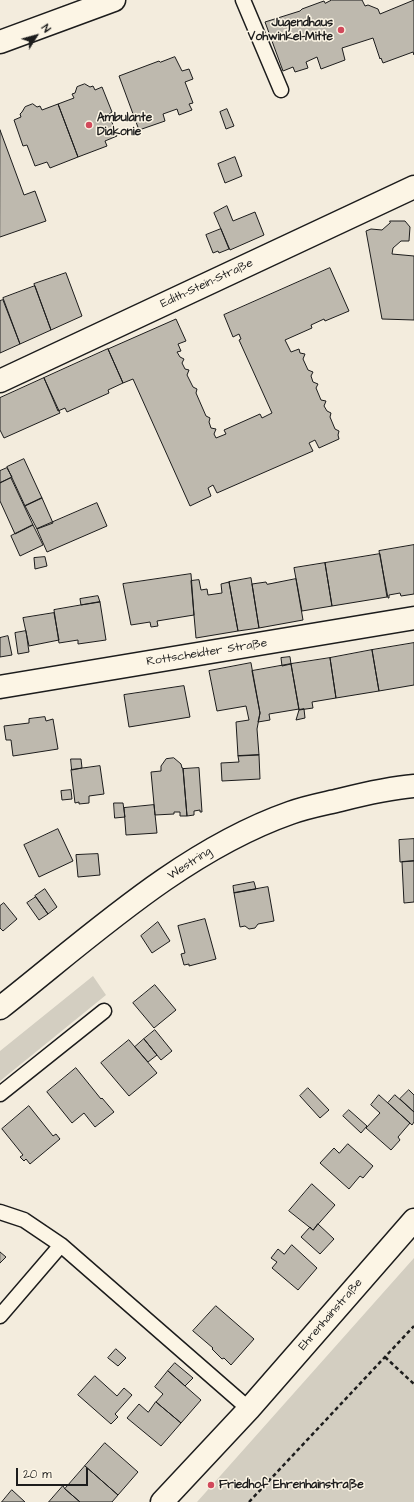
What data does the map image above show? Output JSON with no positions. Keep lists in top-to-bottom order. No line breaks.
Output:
{"streets":{"street":["Edith-Stein-Straße","Rottscheidter Straße","Westring","Ehrenhainstraße"]},"places":["Jugendhaus Vohwinkel-Mitte","Ambulante Diakonie","Friedhof Ehrenhainstraße"],"scale_bar":"20 m","north":"top right"}
